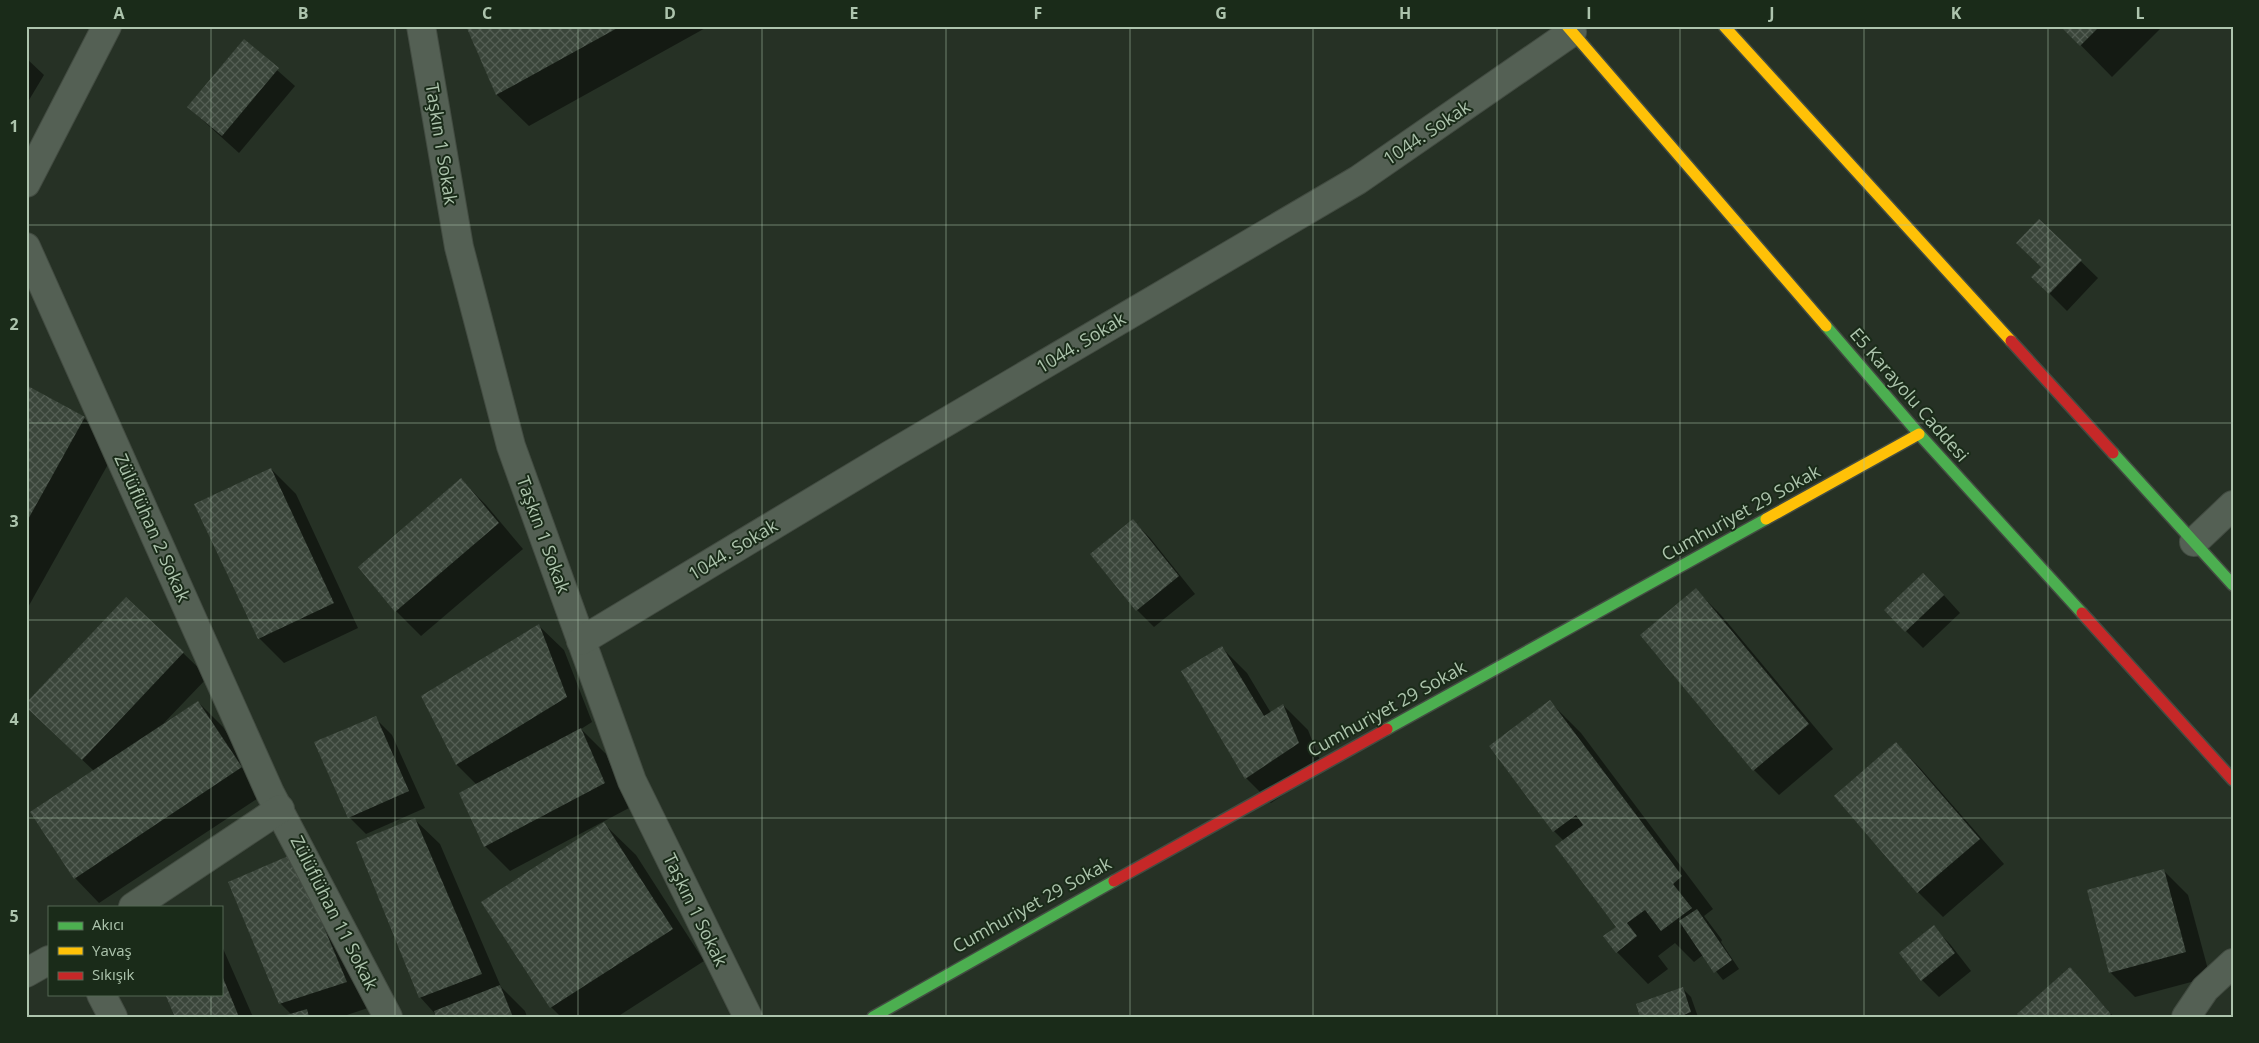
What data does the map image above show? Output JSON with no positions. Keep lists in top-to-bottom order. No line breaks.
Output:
{"streets":{"main road":["E5 Karayolu Caddesi","Cumhuriyet 29 Sokak"],"street":["1044. Sokak","Taşkın 1 Sokak","Zülüflühan 2 Sokak","Zülüflühan 11 Sokak"]},"crossings":[["1044. Sokak","Taşkın 1 Sokak"],["1044. Sokak","E5 Karayolu Caddesi"],["E5 Karayolu Caddesi","Cumhuriyet 29 Sokak"],["Zülüflühan 2 Sokak","Zülüflühan 11 Sokak"]],"legend":["Akıcı","Yavaş","Sıkışık"],"grid":{"columns":["A","B","C","D","E","F","G","H","I","J","K","L"],"rows":["1","2","3","4","5"]}}
